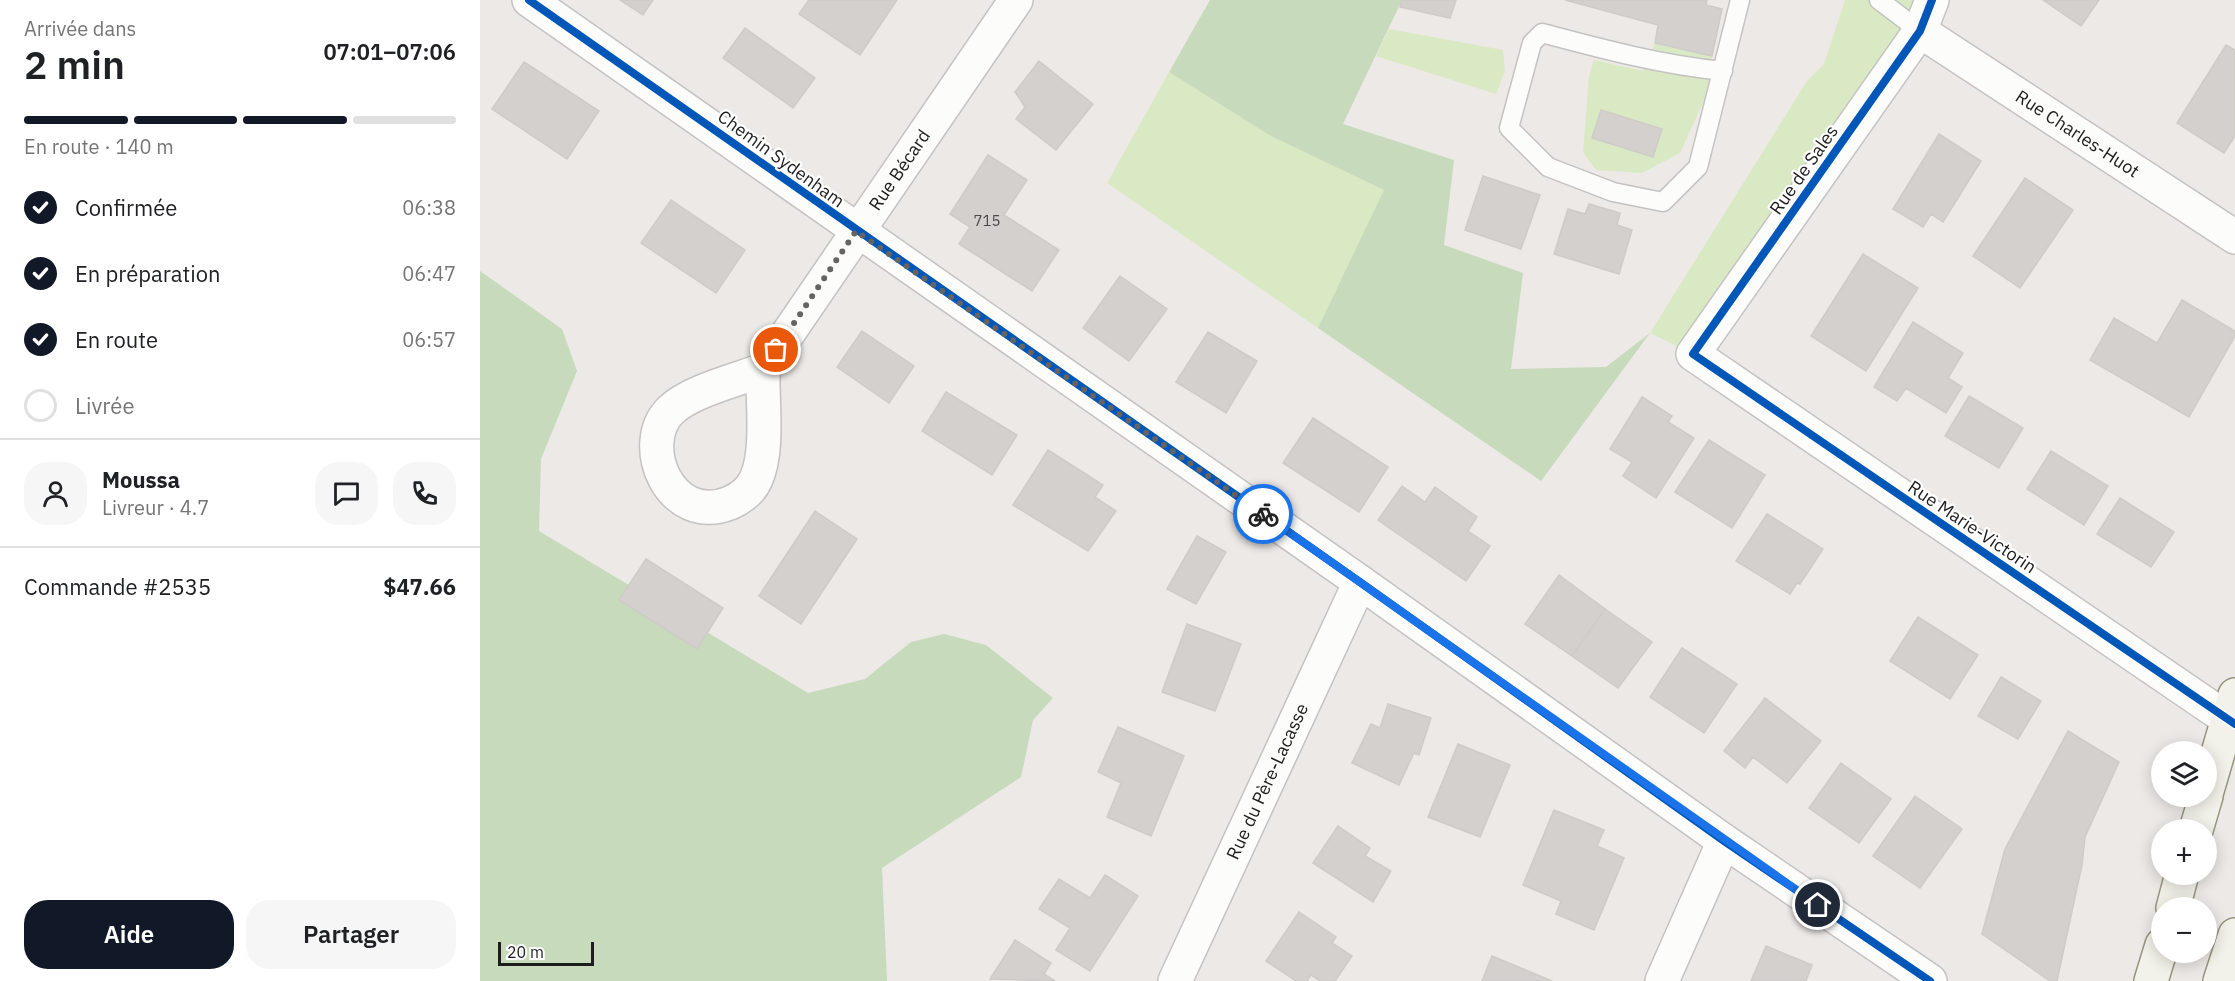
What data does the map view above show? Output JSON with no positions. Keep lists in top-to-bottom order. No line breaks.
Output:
{"streets":{"street":["Rue Charles-Huot","Chemin Sydenham","Rue Bécard","Rue de Sales","Rue Marie-Victorin","Rue du Père-Lacasse"]},"crossings":[["Rue Charles-Huot","Rue de Sales"],["Chemin Sydenham","Rue Bécard"],["Chemin Sydenham","Rue du Père-Lacasse"],["Rue de Sales","Rue Marie-Victorin"]],"house_numbers":["715"],"scale_bar":"20 m","page":{"heading":["2 min","Arrivée dans","07:01–07:06"],"panel":["Moussa","Livreur · 4.7","Commande #2535","$47.66"],"bar":"En route · 140 m","list":[["Confirmée","06:38"],["En préparation","06:47"],["En route","06:57"],"Livrée"],"map_buttons":["+","−"],"buttons":["Aide","Partager"],"scale":"20 m"}}
